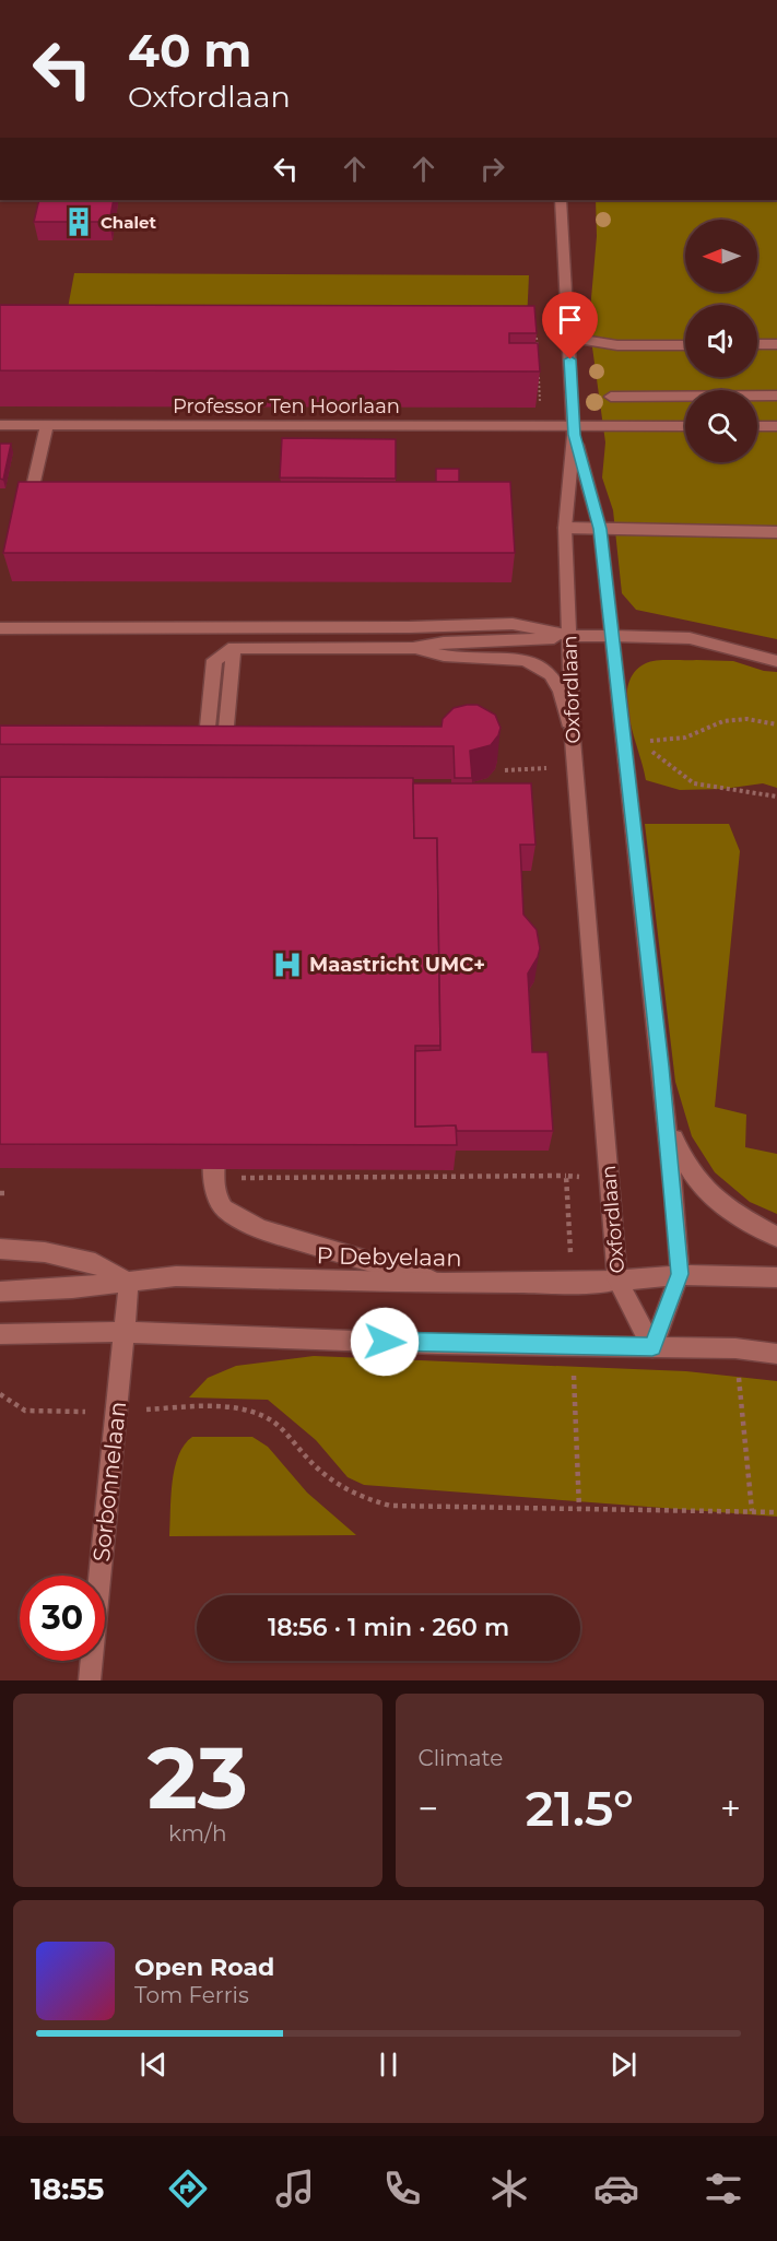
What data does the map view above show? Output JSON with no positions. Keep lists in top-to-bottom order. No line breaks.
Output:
{"streets":{"street":["Professor Ten Hoorlaan","Oxfordlaan","P Debyelaan","Sorbonnelaan"]},"crossings":[["Professor Ten Hoorlaan","Oxfordlaan"],["Oxfordlaan","P Debyelaan"],["P Debyelaan","Sorbonnelaan"]],"places":{"building":["Chalet"],"hospital":["Maastricht UMC+"]},"north":"left","page":{"turn":["40 m","Oxfordlaan"],"limit":"30","trip":"18:56 · 1 min · 260 m","tile":[["23","km/h"],"Climate"],"heat":["−","21.5°","+"],"song":["Open Road","Tom Ferris"],"tabs":"18:55"}}
